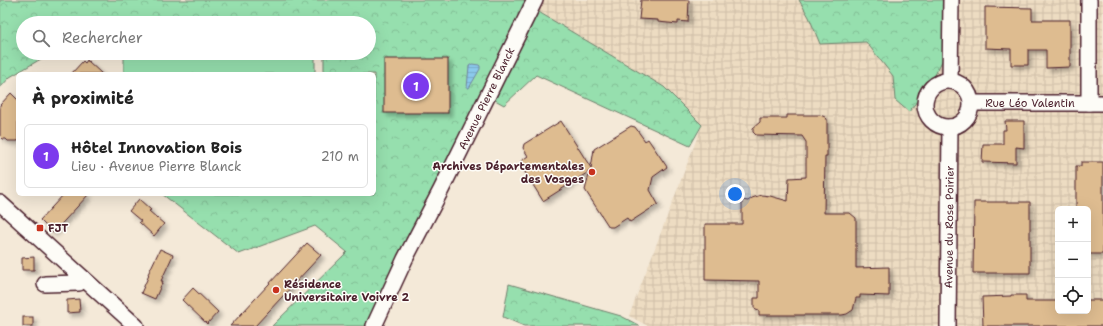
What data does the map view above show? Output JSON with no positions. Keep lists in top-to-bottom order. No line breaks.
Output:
{"streets":{"street":["Avenue Pierre Blanck","Rue Léo Valentin","Avenue du Rose Poirier"]},"crossings":[["Rue Léo Valentin","Avenue du Rose Poirier"]],"places":{"other":["Archives Départementales des Vosges","Résidence Universitaire Voivre 2"],"transit":["FJT"]},"page":{"search":"Rechercher","pins":"1","heading":"À proximité","list":[{"mark":"1","name":"Hôtel Innovation Bois","note":"Lieu · Avenue Pierre Blanck","value":"210 m"}],"map_buttons":["+","−"]}}
